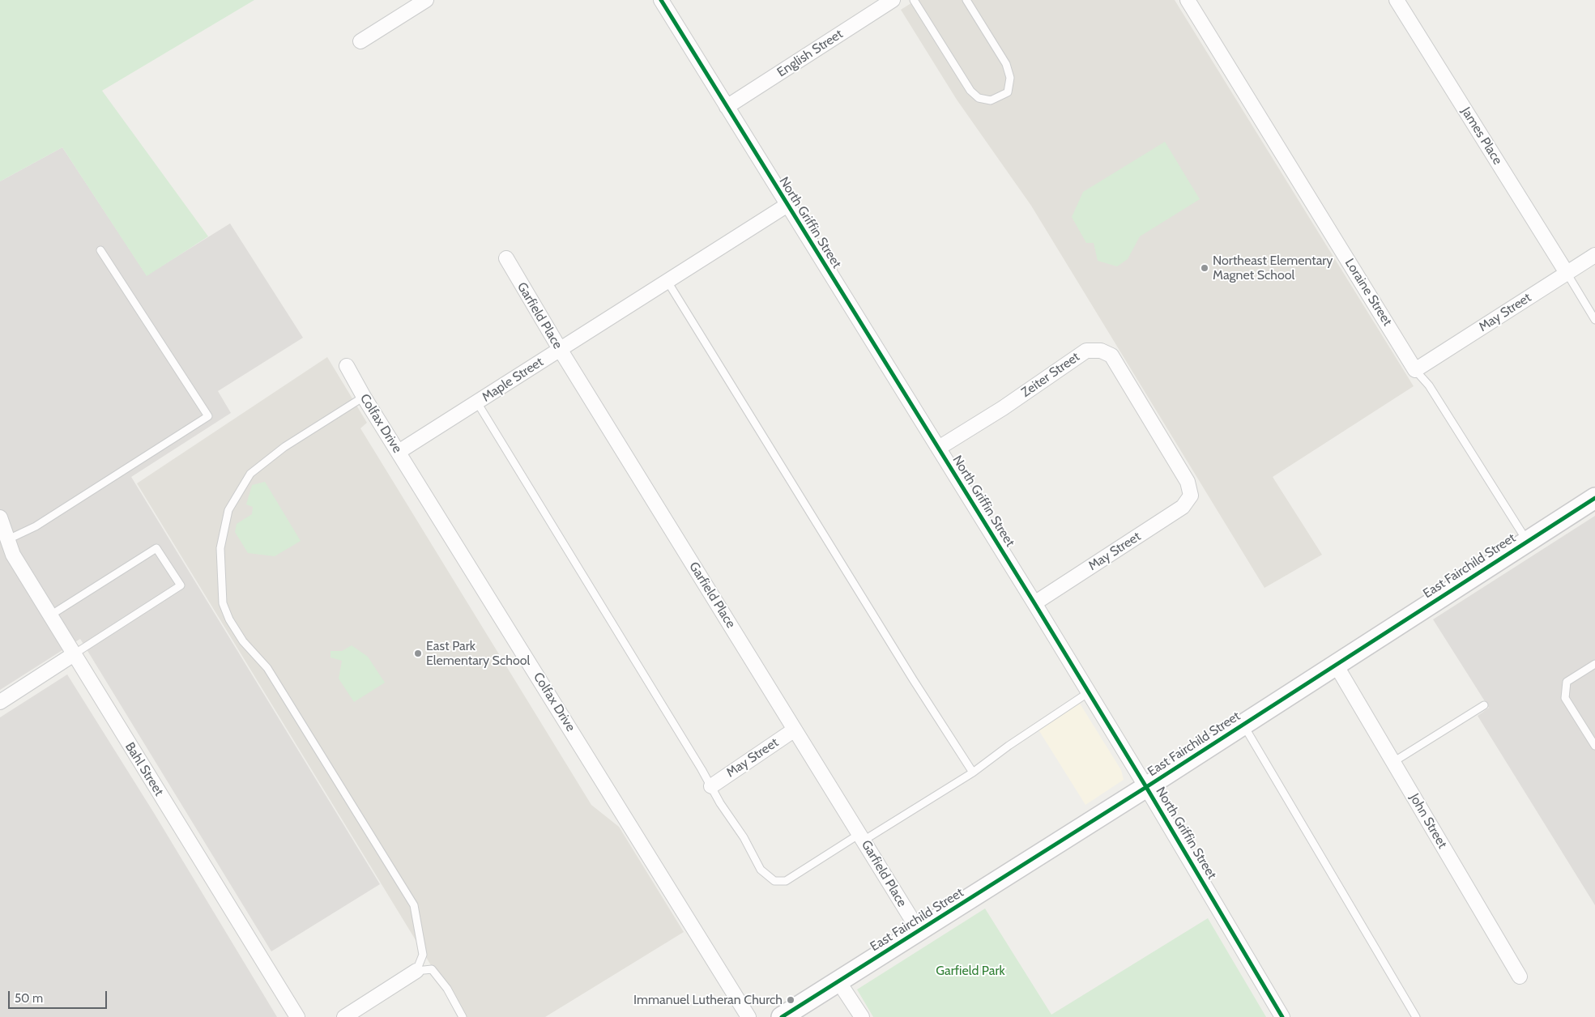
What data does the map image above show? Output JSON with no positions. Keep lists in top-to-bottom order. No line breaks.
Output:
{"streets":{"street":["English Street","James Place","North Griffin Street","Loraine Street","May Street","Garfield Place","Zeiter Street","Maple Street","Colfax Drive","East Fairchild Street","Bahl Street","John Street"]},"crossings":[["English Street","North Griffin Street"],["James Place","May Street"],["North Griffin Street","May Street"],["North Griffin Street","Zeiter Street"],["North Griffin Street","Maple Street"],["North Griffin Street","East Fairchild Street"],["Loraine Street","May Street"],["Loraine Street","East Fairchild Street"],["May Street","Garfield Place"],["May Street","Zeiter Street"],["Garfield Place","Maple Street"],["Garfield Place","East Fairchild Street"],["Maple Street","Colfax Drive"],["East Fairchild Street","John Street"]],"parks":["Garfield Park"],"places":["Northeast Elementary Magnet School","East Park Elementary School","Immanuel Lutheran Church"],"scale_bar":"50 m"}
